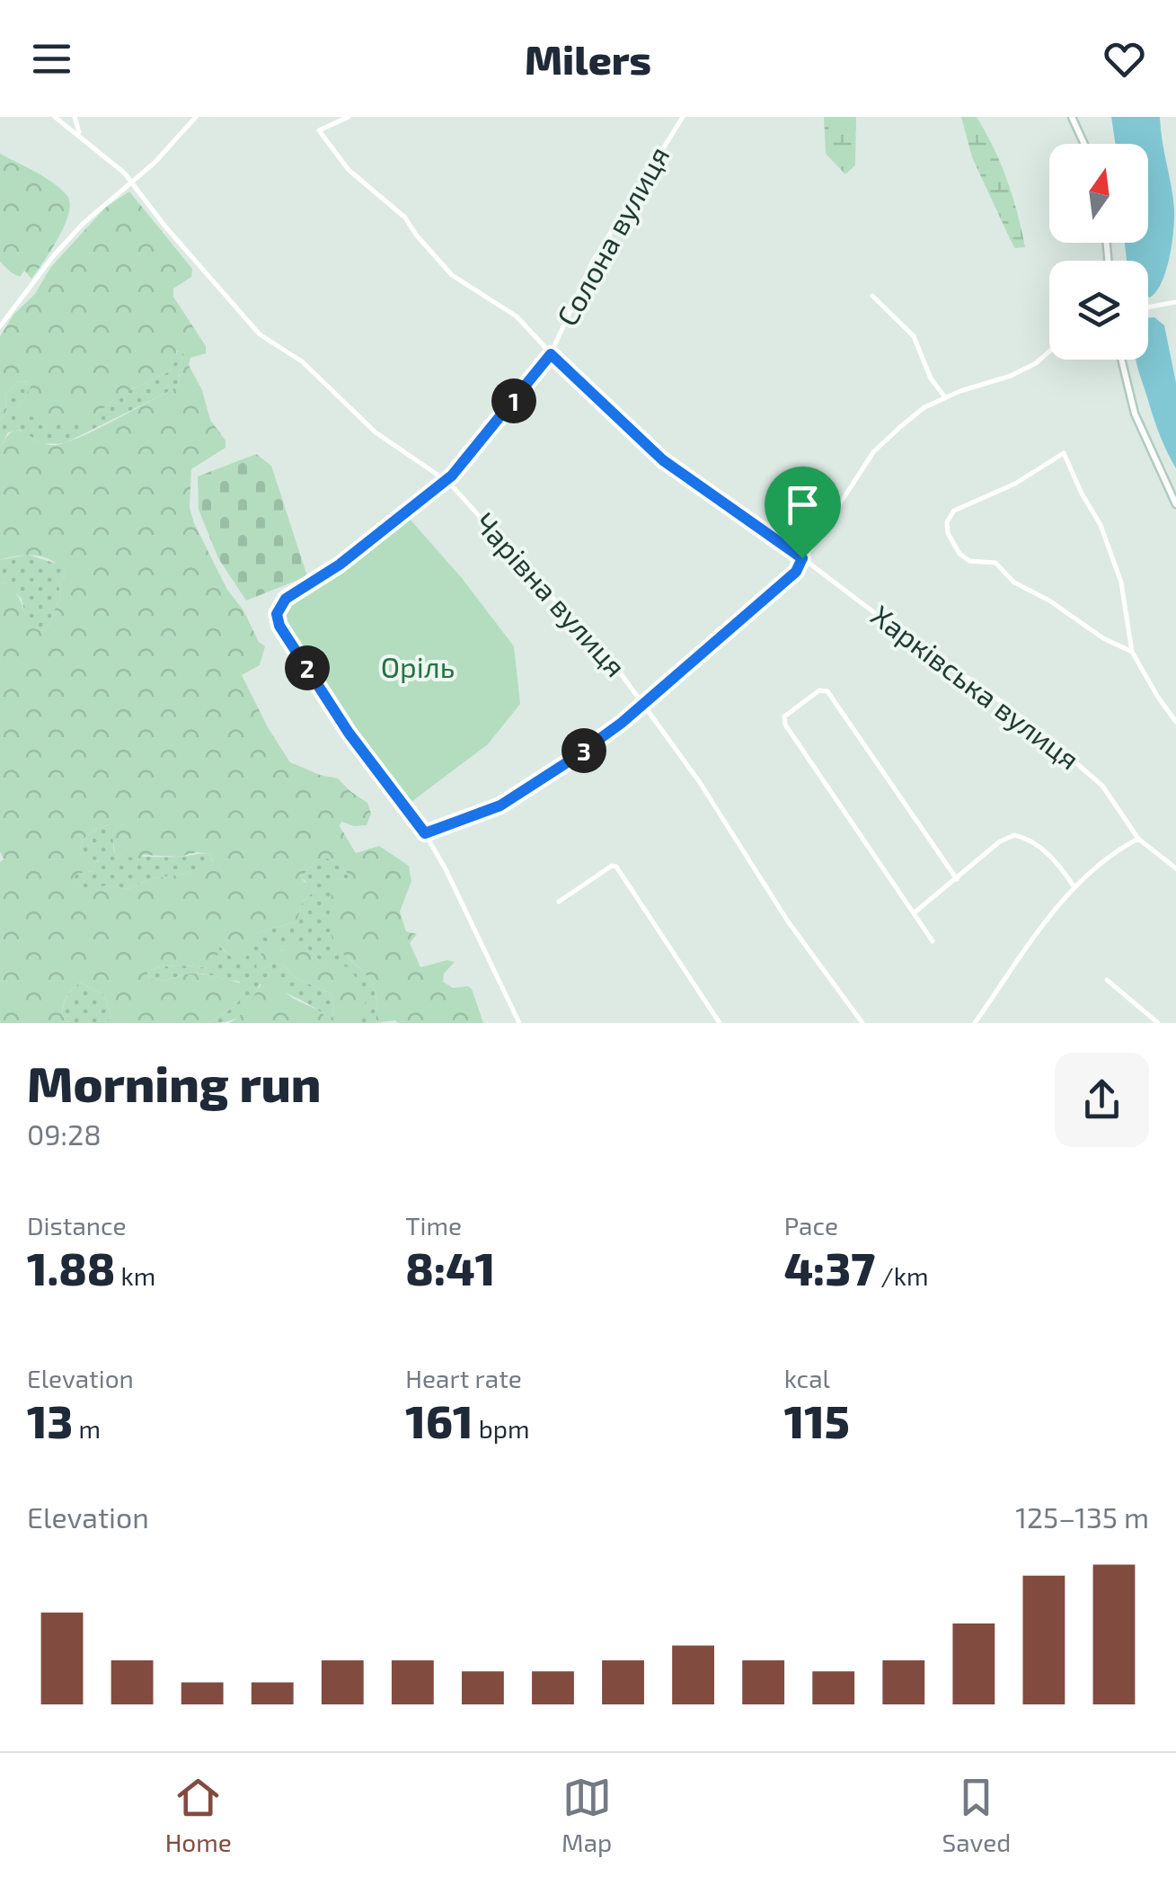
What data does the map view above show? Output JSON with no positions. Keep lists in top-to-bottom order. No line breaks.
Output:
{"streets":{"street":["Солона вулиця","Чарівна вулиця","Харківська вулиця"]},"crossings":[["Солона вулиця","Чарівна вулиця"],["Солона вулиця","Харківська вулиця"]],"parks":["Оріль"],"north":"top","page":{"header":"Milers","pins":["1","2","3"],"heading":["Morning run","09:28"],"stats":[["Distance","1.88 km"],["Time","8:41"],["Pace","4:37 /km"],["Elevation","13 m"],["Heart rate","161 bpm"],["kcal","115"]],"chart":["Elevation","125–135 m"],"tabs":["Home","Map","Saved"]}}
